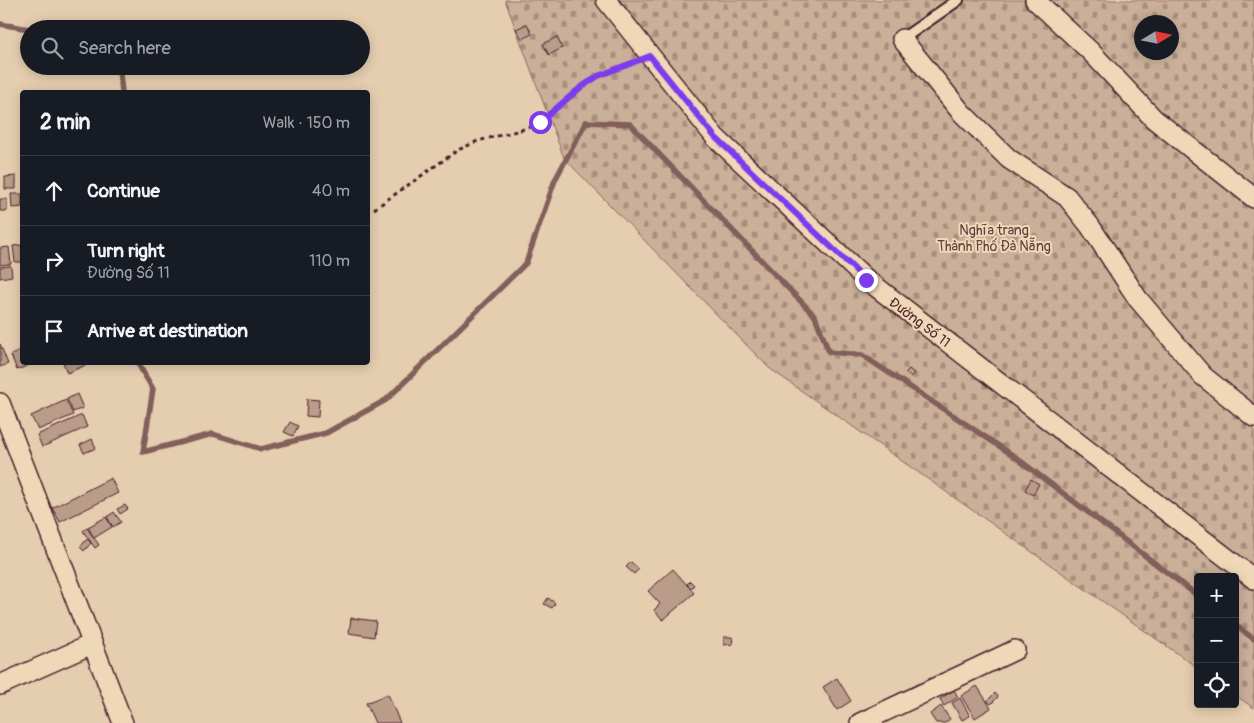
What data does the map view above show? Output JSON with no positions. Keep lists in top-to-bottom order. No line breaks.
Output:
{"streets":{"street":["Đường Số 11"]},"parks":["Nghĩa trang Thành Phố Đà Nẵng"],"north":"right","page":{"search":"Search here","heading":["2 min","Walk · 150 m"],"list":[["Continue","40 m"],["Turn right","Đường Số 11","110 m"],"Arrive at destination"],"map_buttons":["+","−"]}}
